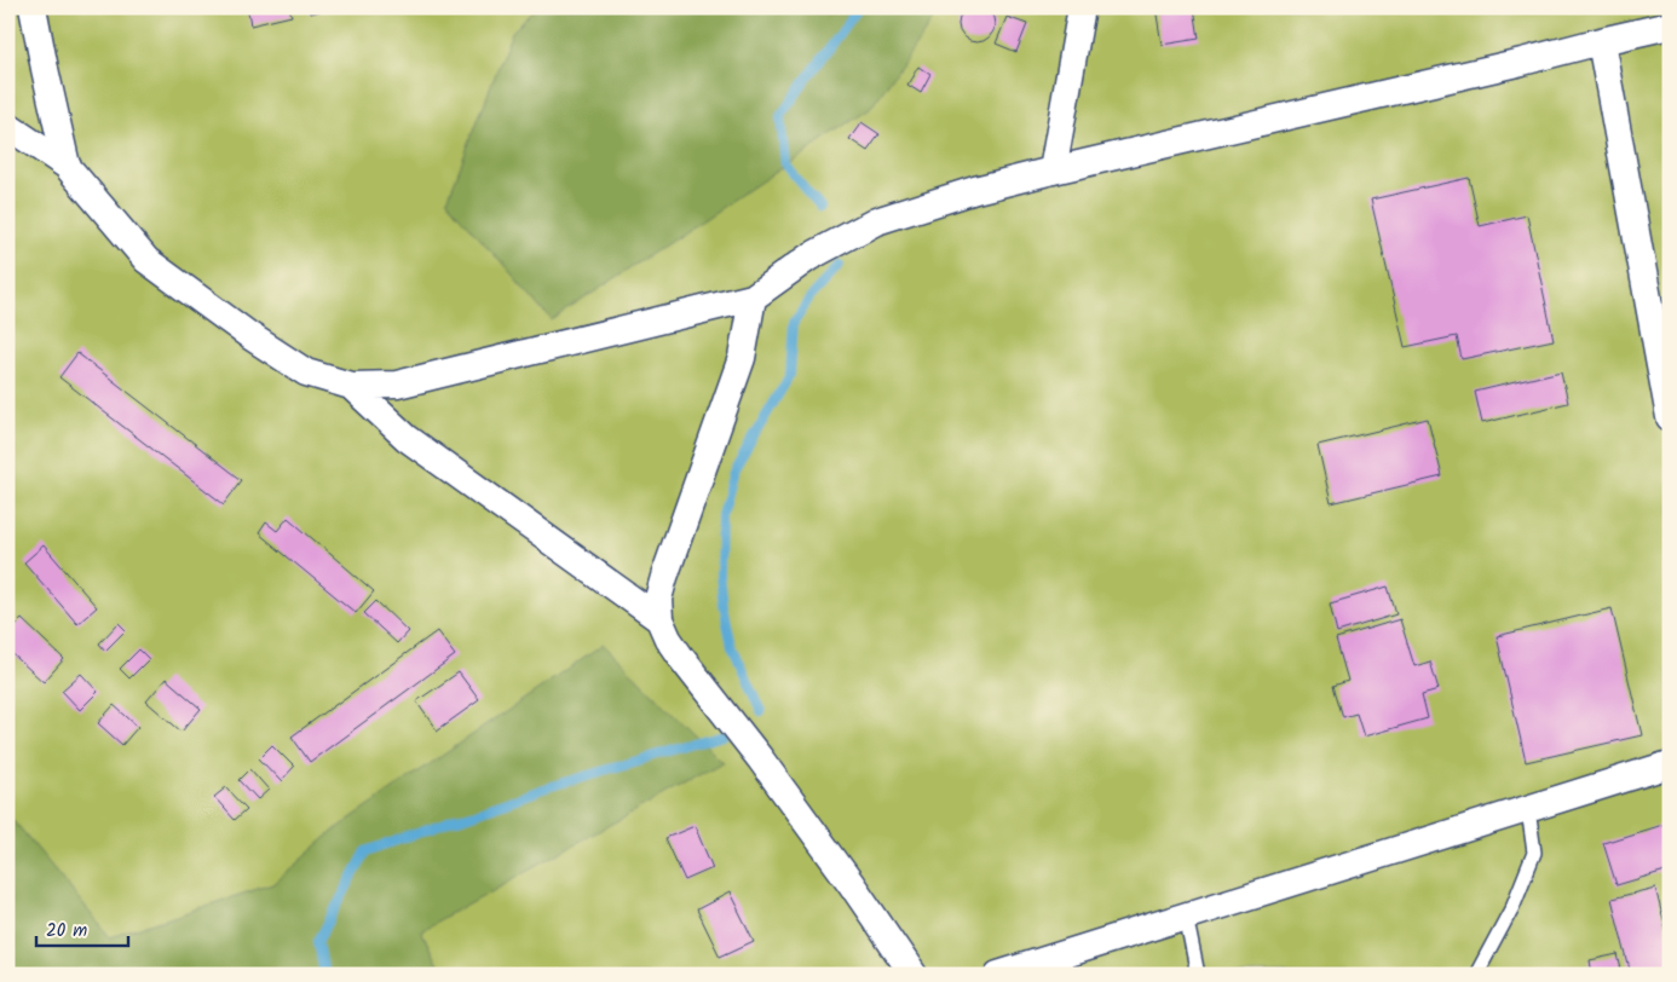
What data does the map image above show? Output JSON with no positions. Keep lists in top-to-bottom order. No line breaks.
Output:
{"scale_bar":"20 m"}
